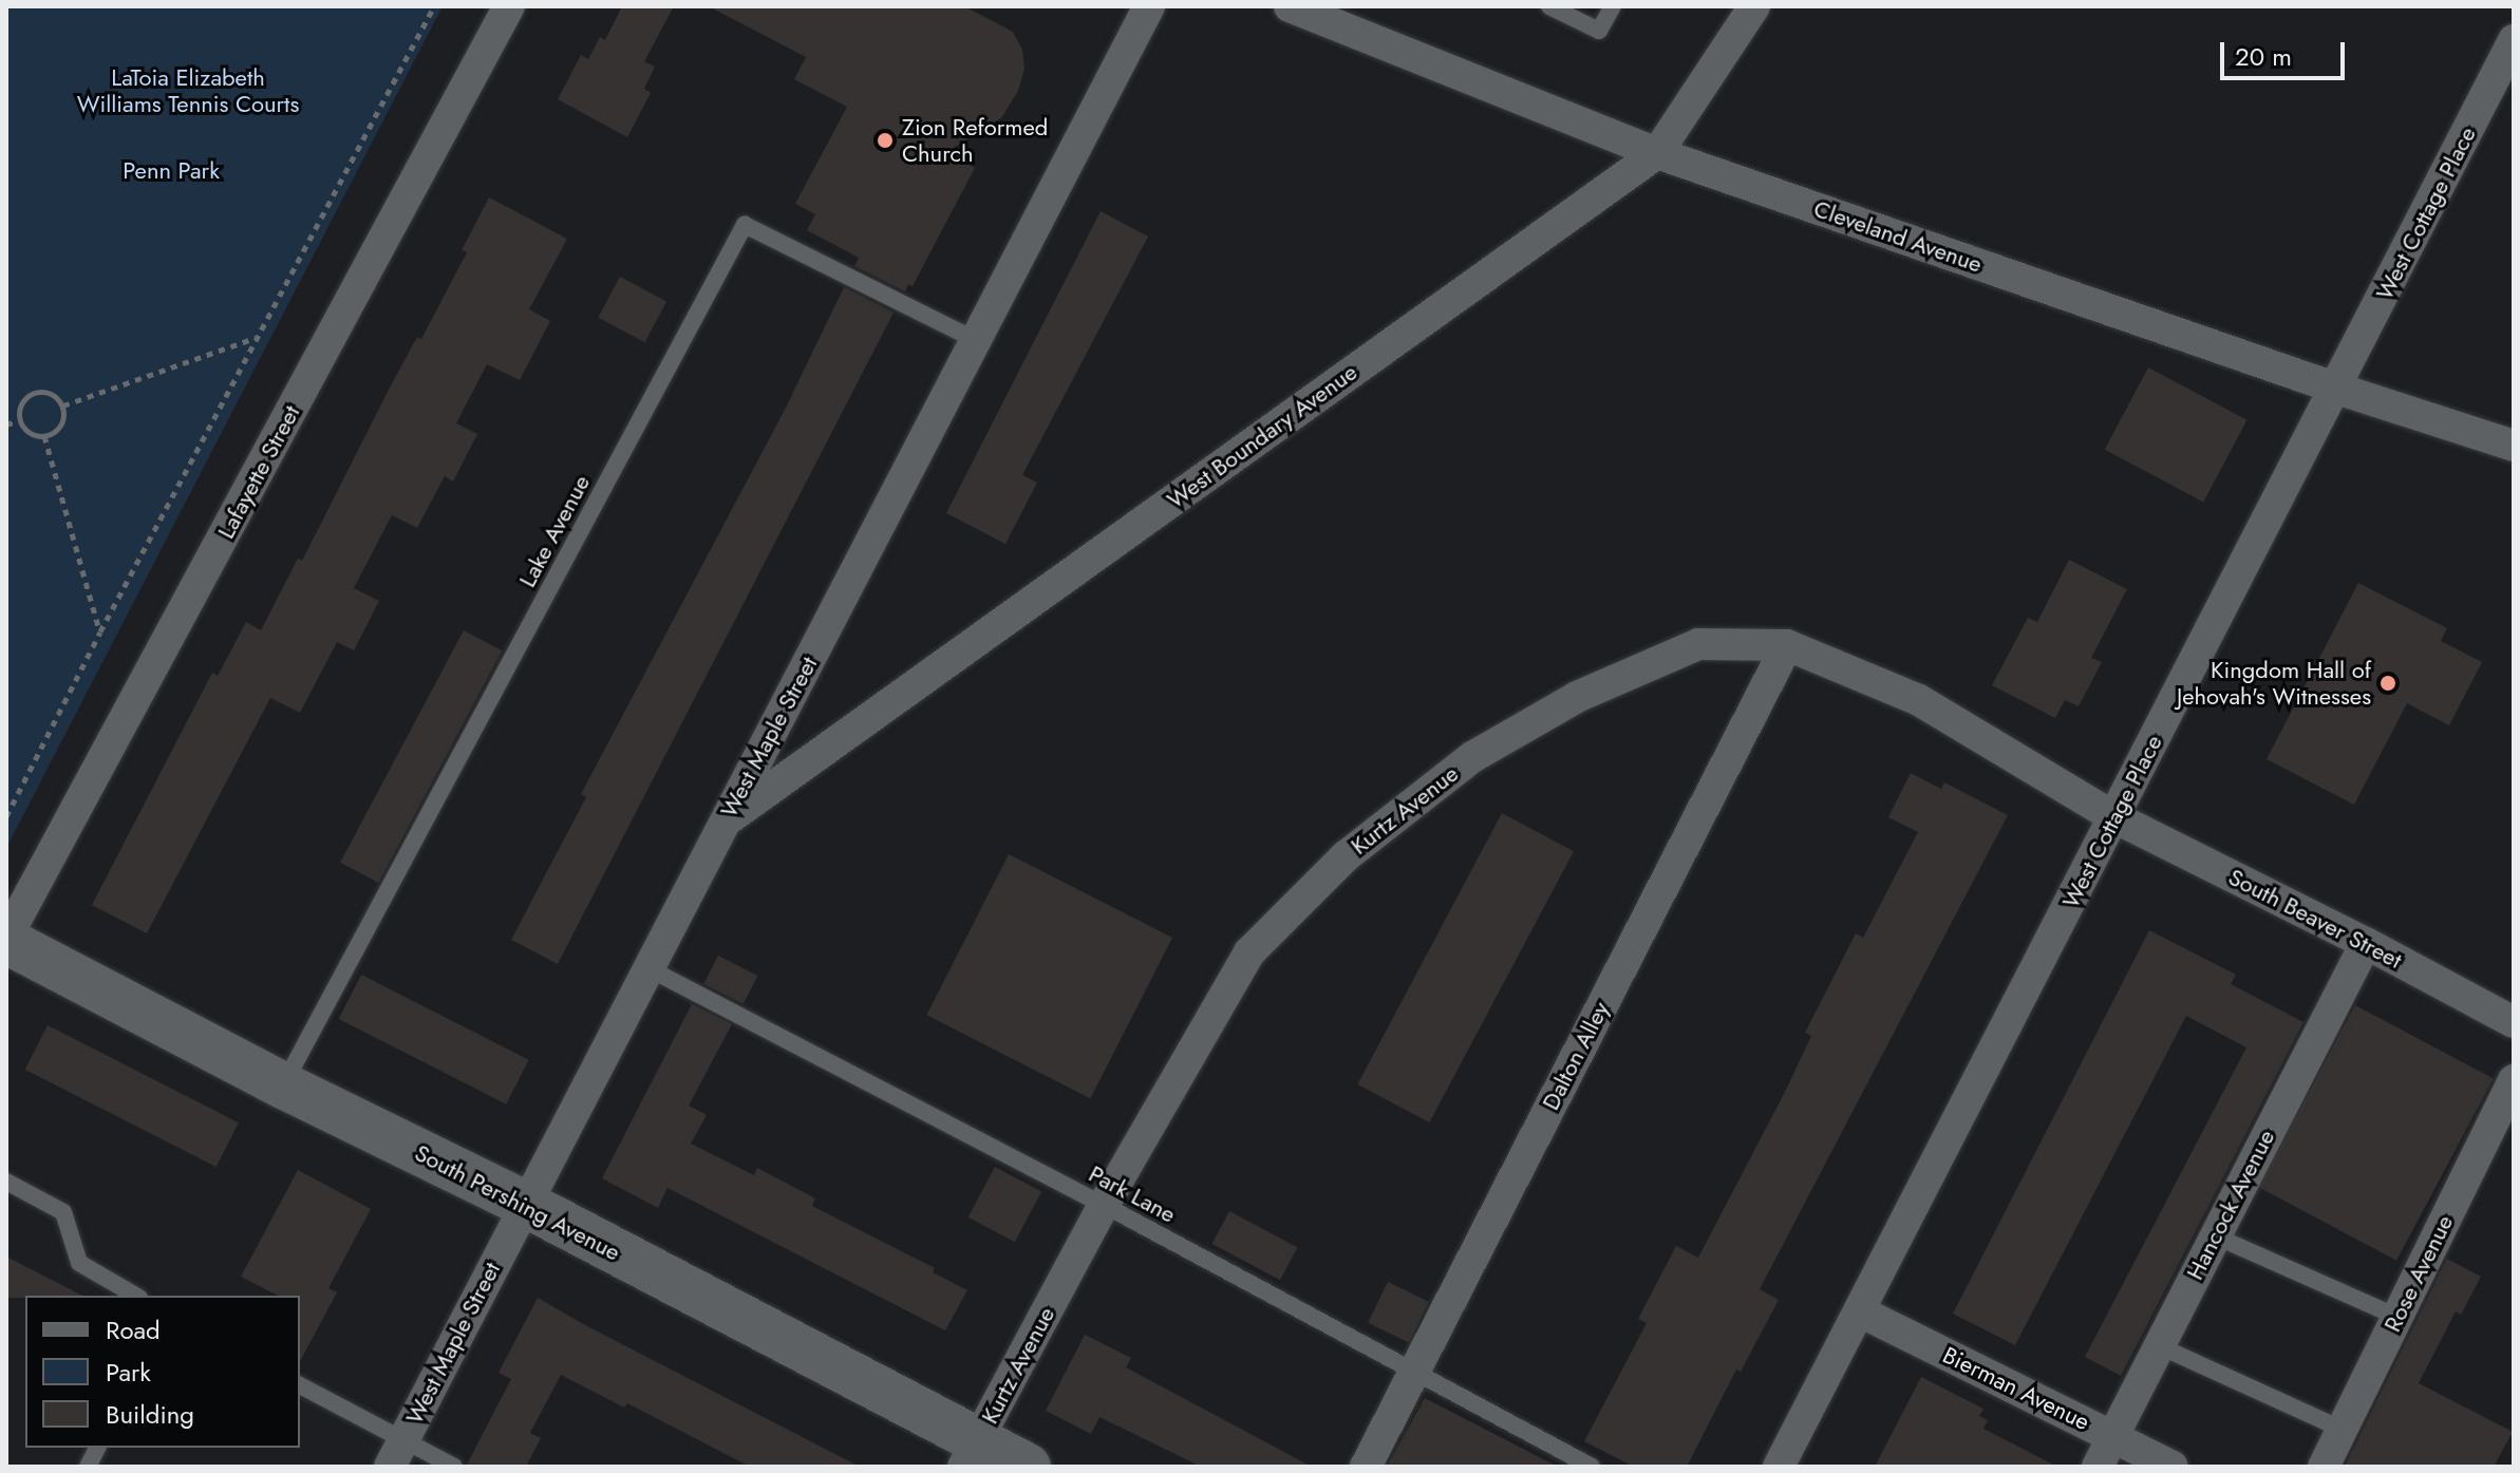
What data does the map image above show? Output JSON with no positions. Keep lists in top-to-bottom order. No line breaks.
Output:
{"streets":{"street":["West Cottage Place","Cleveland Avenue","West Boundary Avenue","Lafayette Street","West Maple Street","Kurtz Avenue","South Beaver Street","Dalton Alley","South Pershing Avenue","Hancock Avenue","Rose Avenue","Bierman Avenue"],"lane":["Lake Avenue","Park Lane"]},"crossings":[["West Cottage Place","Cleveland Avenue"],["West Cottage Place","Kurtz Avenue"],["West Cottage Place","South Beaver Street"],["West Cottage Place","Bierman Avenue"],["Cleveland Avenue","West Boundary Avenue"],["West Boundary Avenue","West Maple Street"],["Lafayette Street","South Pershing Avenue"],["Lake Avenue","West Maple Street"],["Lake Avenue","South Pershing Avenue"],["West Maple Street","Park Lane"],["West Maple Street","South Pershing Avenue"],["Kurtz Avenue","South Beaver Street"],["Kurtz Avenue","Dalton Alley"],["Kurtz Avenue","Park Lane"],["Kurtz Avenue","South Pershing Avenue"],["South Beaver Street","Hancock Avenue"],["Dalton Alley","Park Lane"],["Hancock Avenue","Bierman Avenue"]],"parks":["LaToia Elizabeth Williams Tennis Courts","Penn Park"],"places":["Zion Reformed Church","Kingdom Hall of Jehovah's Witnesses"],"legend":["Road","Park","Building"],"scale_bar":"20 m"}
